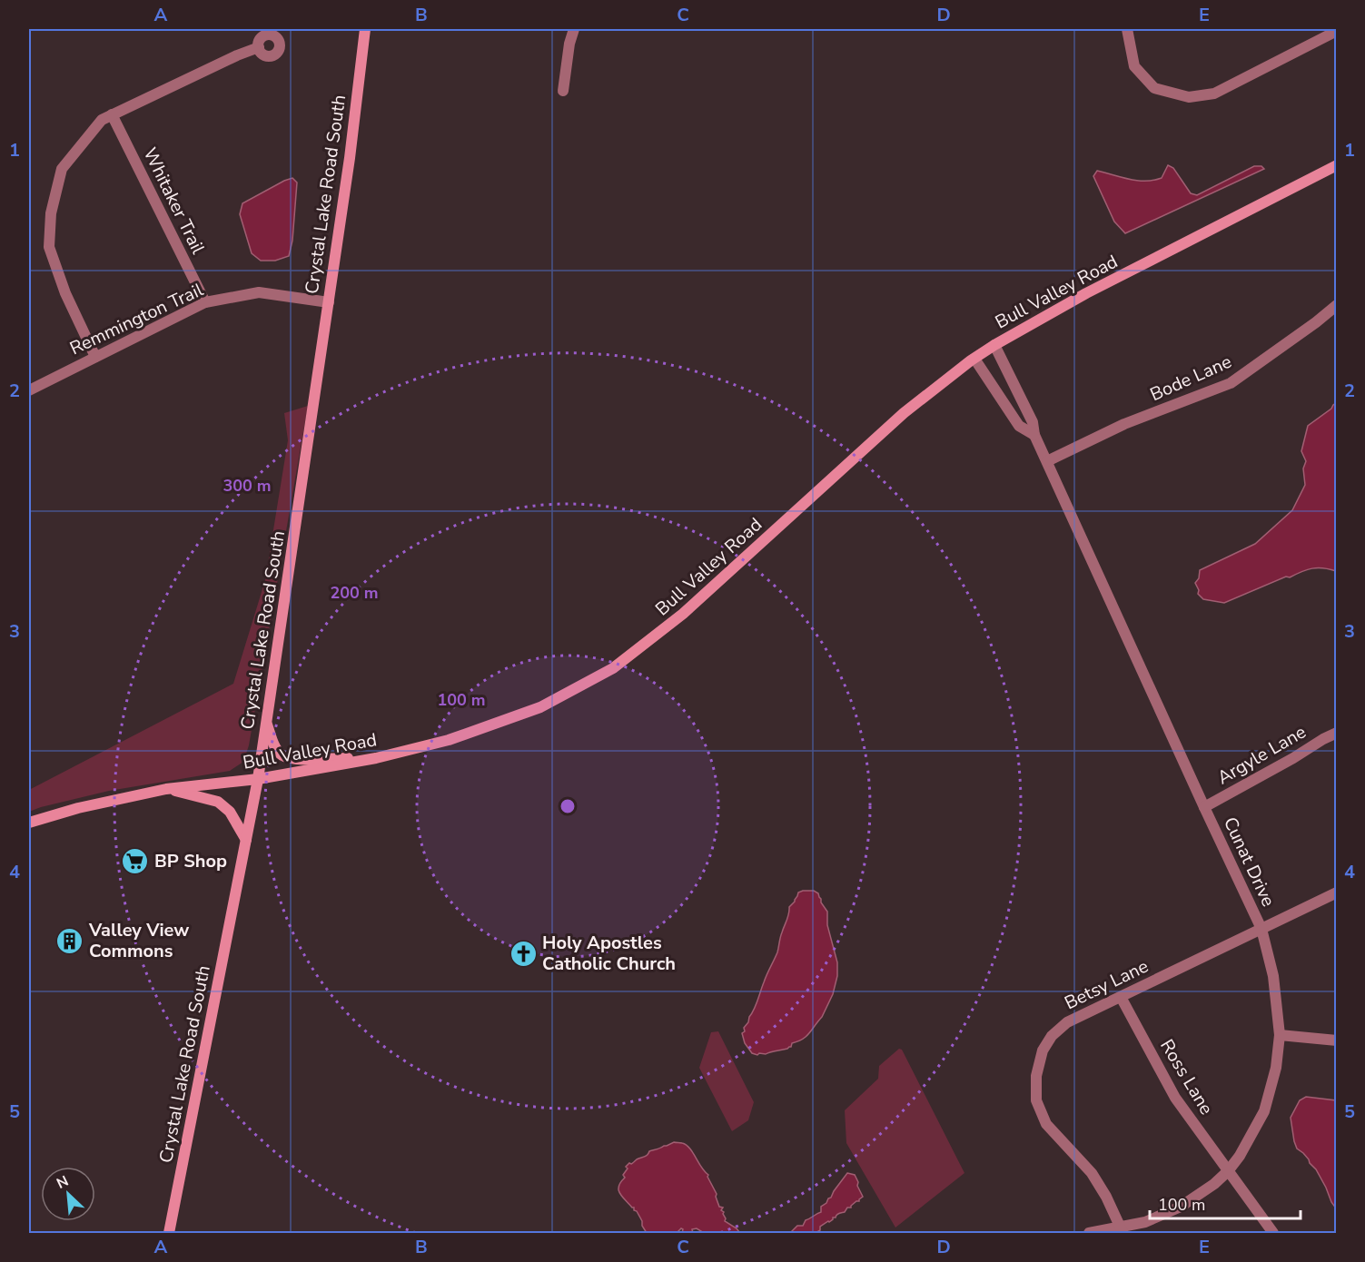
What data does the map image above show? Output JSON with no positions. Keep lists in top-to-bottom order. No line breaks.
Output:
{"streets":{"street":["Crystal Lake Road South","Whitaker Trail","Bull Valley Road","Remmington Trail","Bode Lane","Argyle Lane","Cunat Drive","Betsy Lane","Ross Lane"]},"crossings":[["Crystal Lake Road South","Bull Valley Road"],["Crystal Lake Road South","Remmington Trail"],["Whitaker Trail","Remmington Trail"],["Bull Valley Road","Cunat Drive"],["Bode Lane","Cunat Drive"],["Argyle Lane","Cunat Drive"],["Cunat Drive","Betsy Lane"],["Cunat Drive","Ross Lane"],["Betsy Lane","Ross Lane"]],"places":{"supermarket":["BP Shop"],"building":["Valley View Commons"],"church":["Holy Apostles Catholic Church"]},"scale_bar":"100 m","north":"top left","grid":{"columns":["A","B","C","D","E"],"rows":["1","2","3","4","5"]},"rings":["300 m","200 m","100 m"]}
